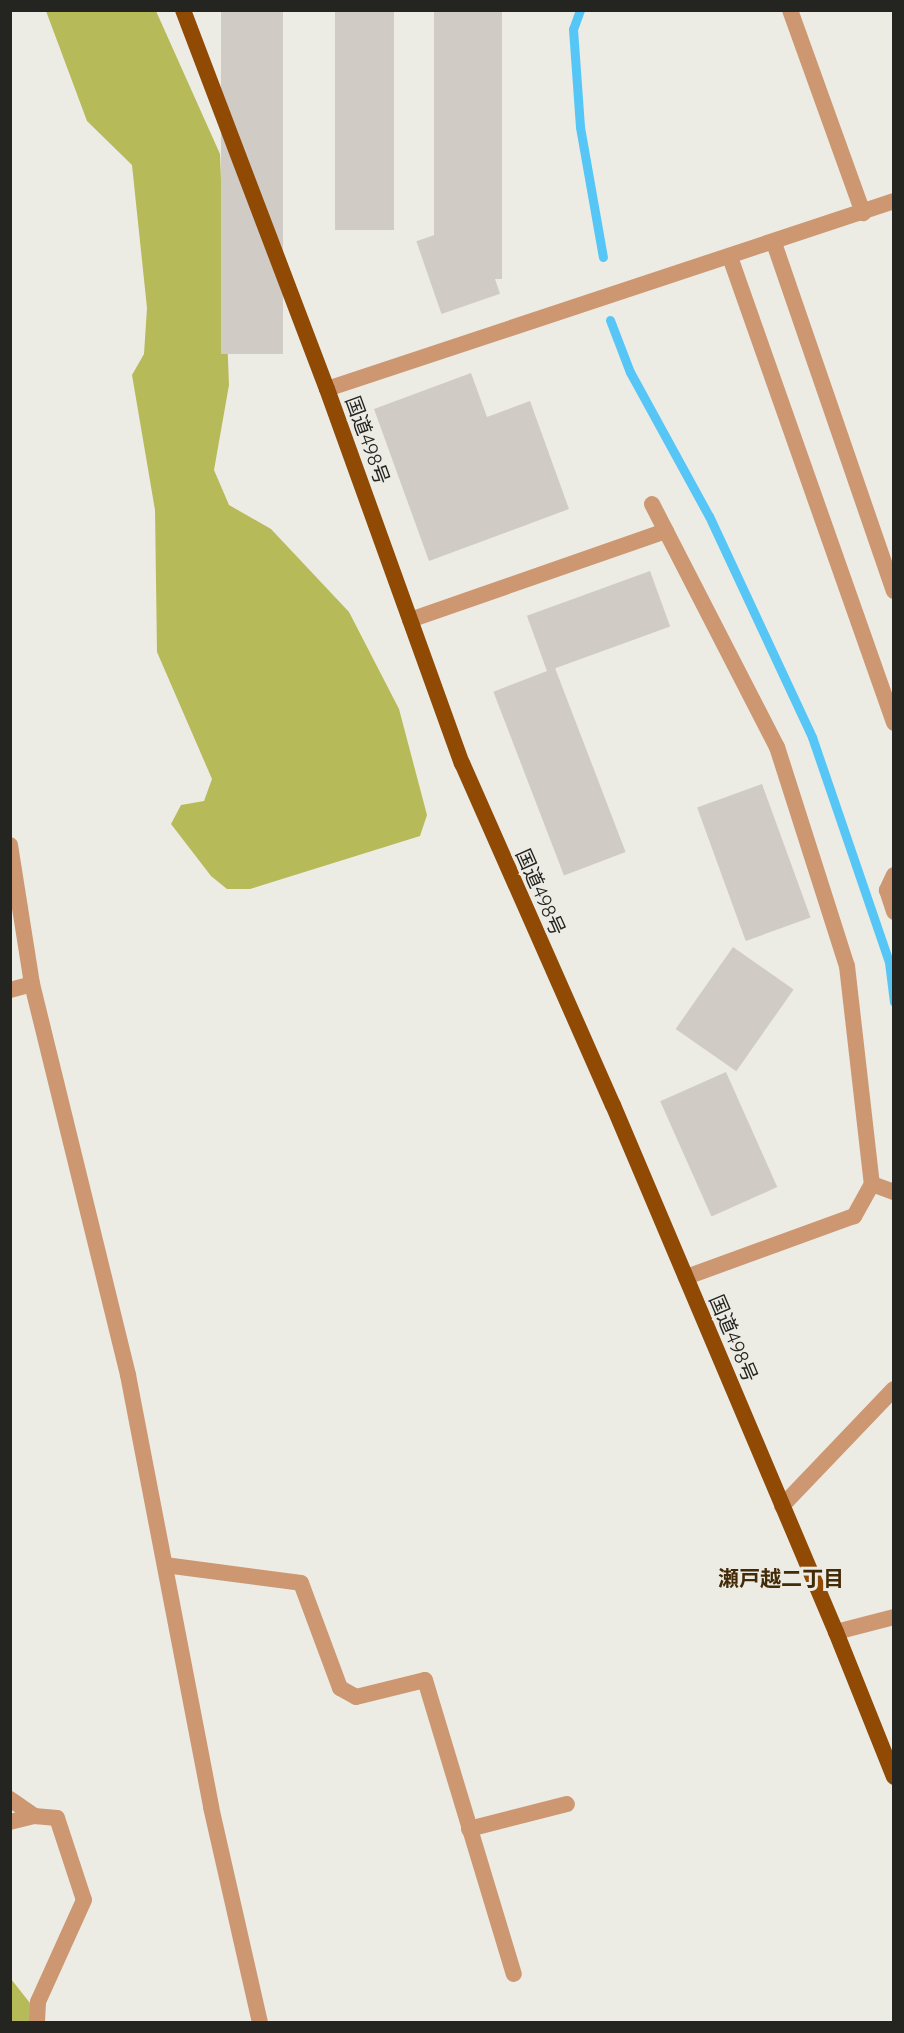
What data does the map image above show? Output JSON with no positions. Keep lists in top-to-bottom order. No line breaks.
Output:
{"streets":{"highway":["国道498号"]},"districts":["瀬戸越二丁目"]}
